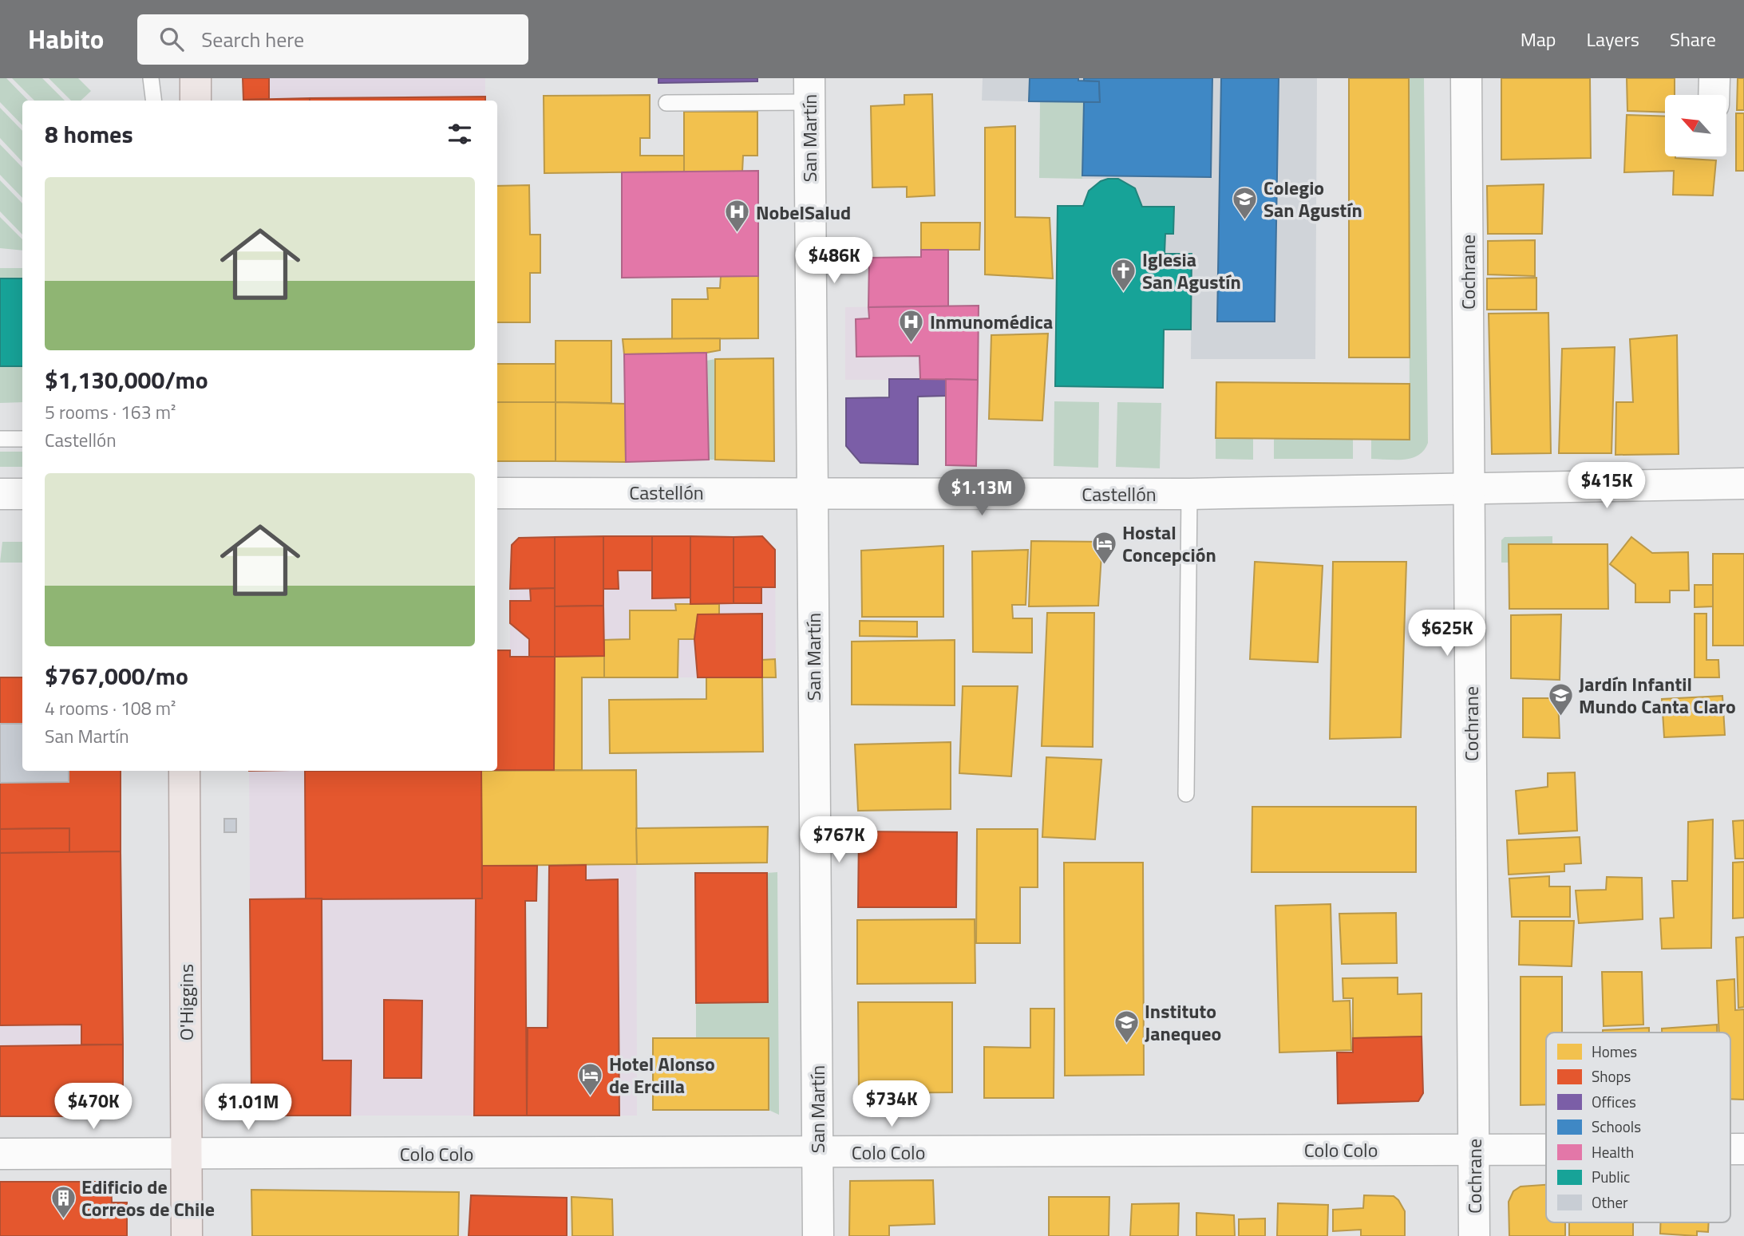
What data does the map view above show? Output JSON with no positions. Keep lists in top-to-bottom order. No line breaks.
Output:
{"streets":{"main road":["O'Higgins"],"street":["San Martín","Cochrane","Castellón","Colo Colo"]},"crossings":[["San Martín","Castellón"],["San Martín","Colo Colo"],["Cochrane","Castellón"],["Cochrane","Colo Colo"],["O'Higgins","Colo Colo"]],"places":{"school or university":["Colegio San Agustín","Jardín Infantil Mundo Canta Claro","Instituto Janequeo"],"hospital":["NobelSalud","Inmunomédica"],"church":["Iglesia San Agustín"],"hotel":["Hostal Concepción","Hotel Alonso de Ercilla"],"building":["Edificio de Correos de Chile"]},"legend":["Homes","Shops","Offices","Schools","Health","Public","Other"],"north":"top left","page":{"header":"Habito","search":"Search here","nav":["Map","Layers","Share"],"heading":"8 homes","list":[{"name":"$1,130,000/mo","note":"5 rooms · 163 m² · Castellón"},{"name":"$767,000/mo","note":"4 rooms · 108 m² · San Martín"}],"price":["$486K","$415K","$1.13M","$625K","$767K","$734K","$470K","$1.01M"]}}
